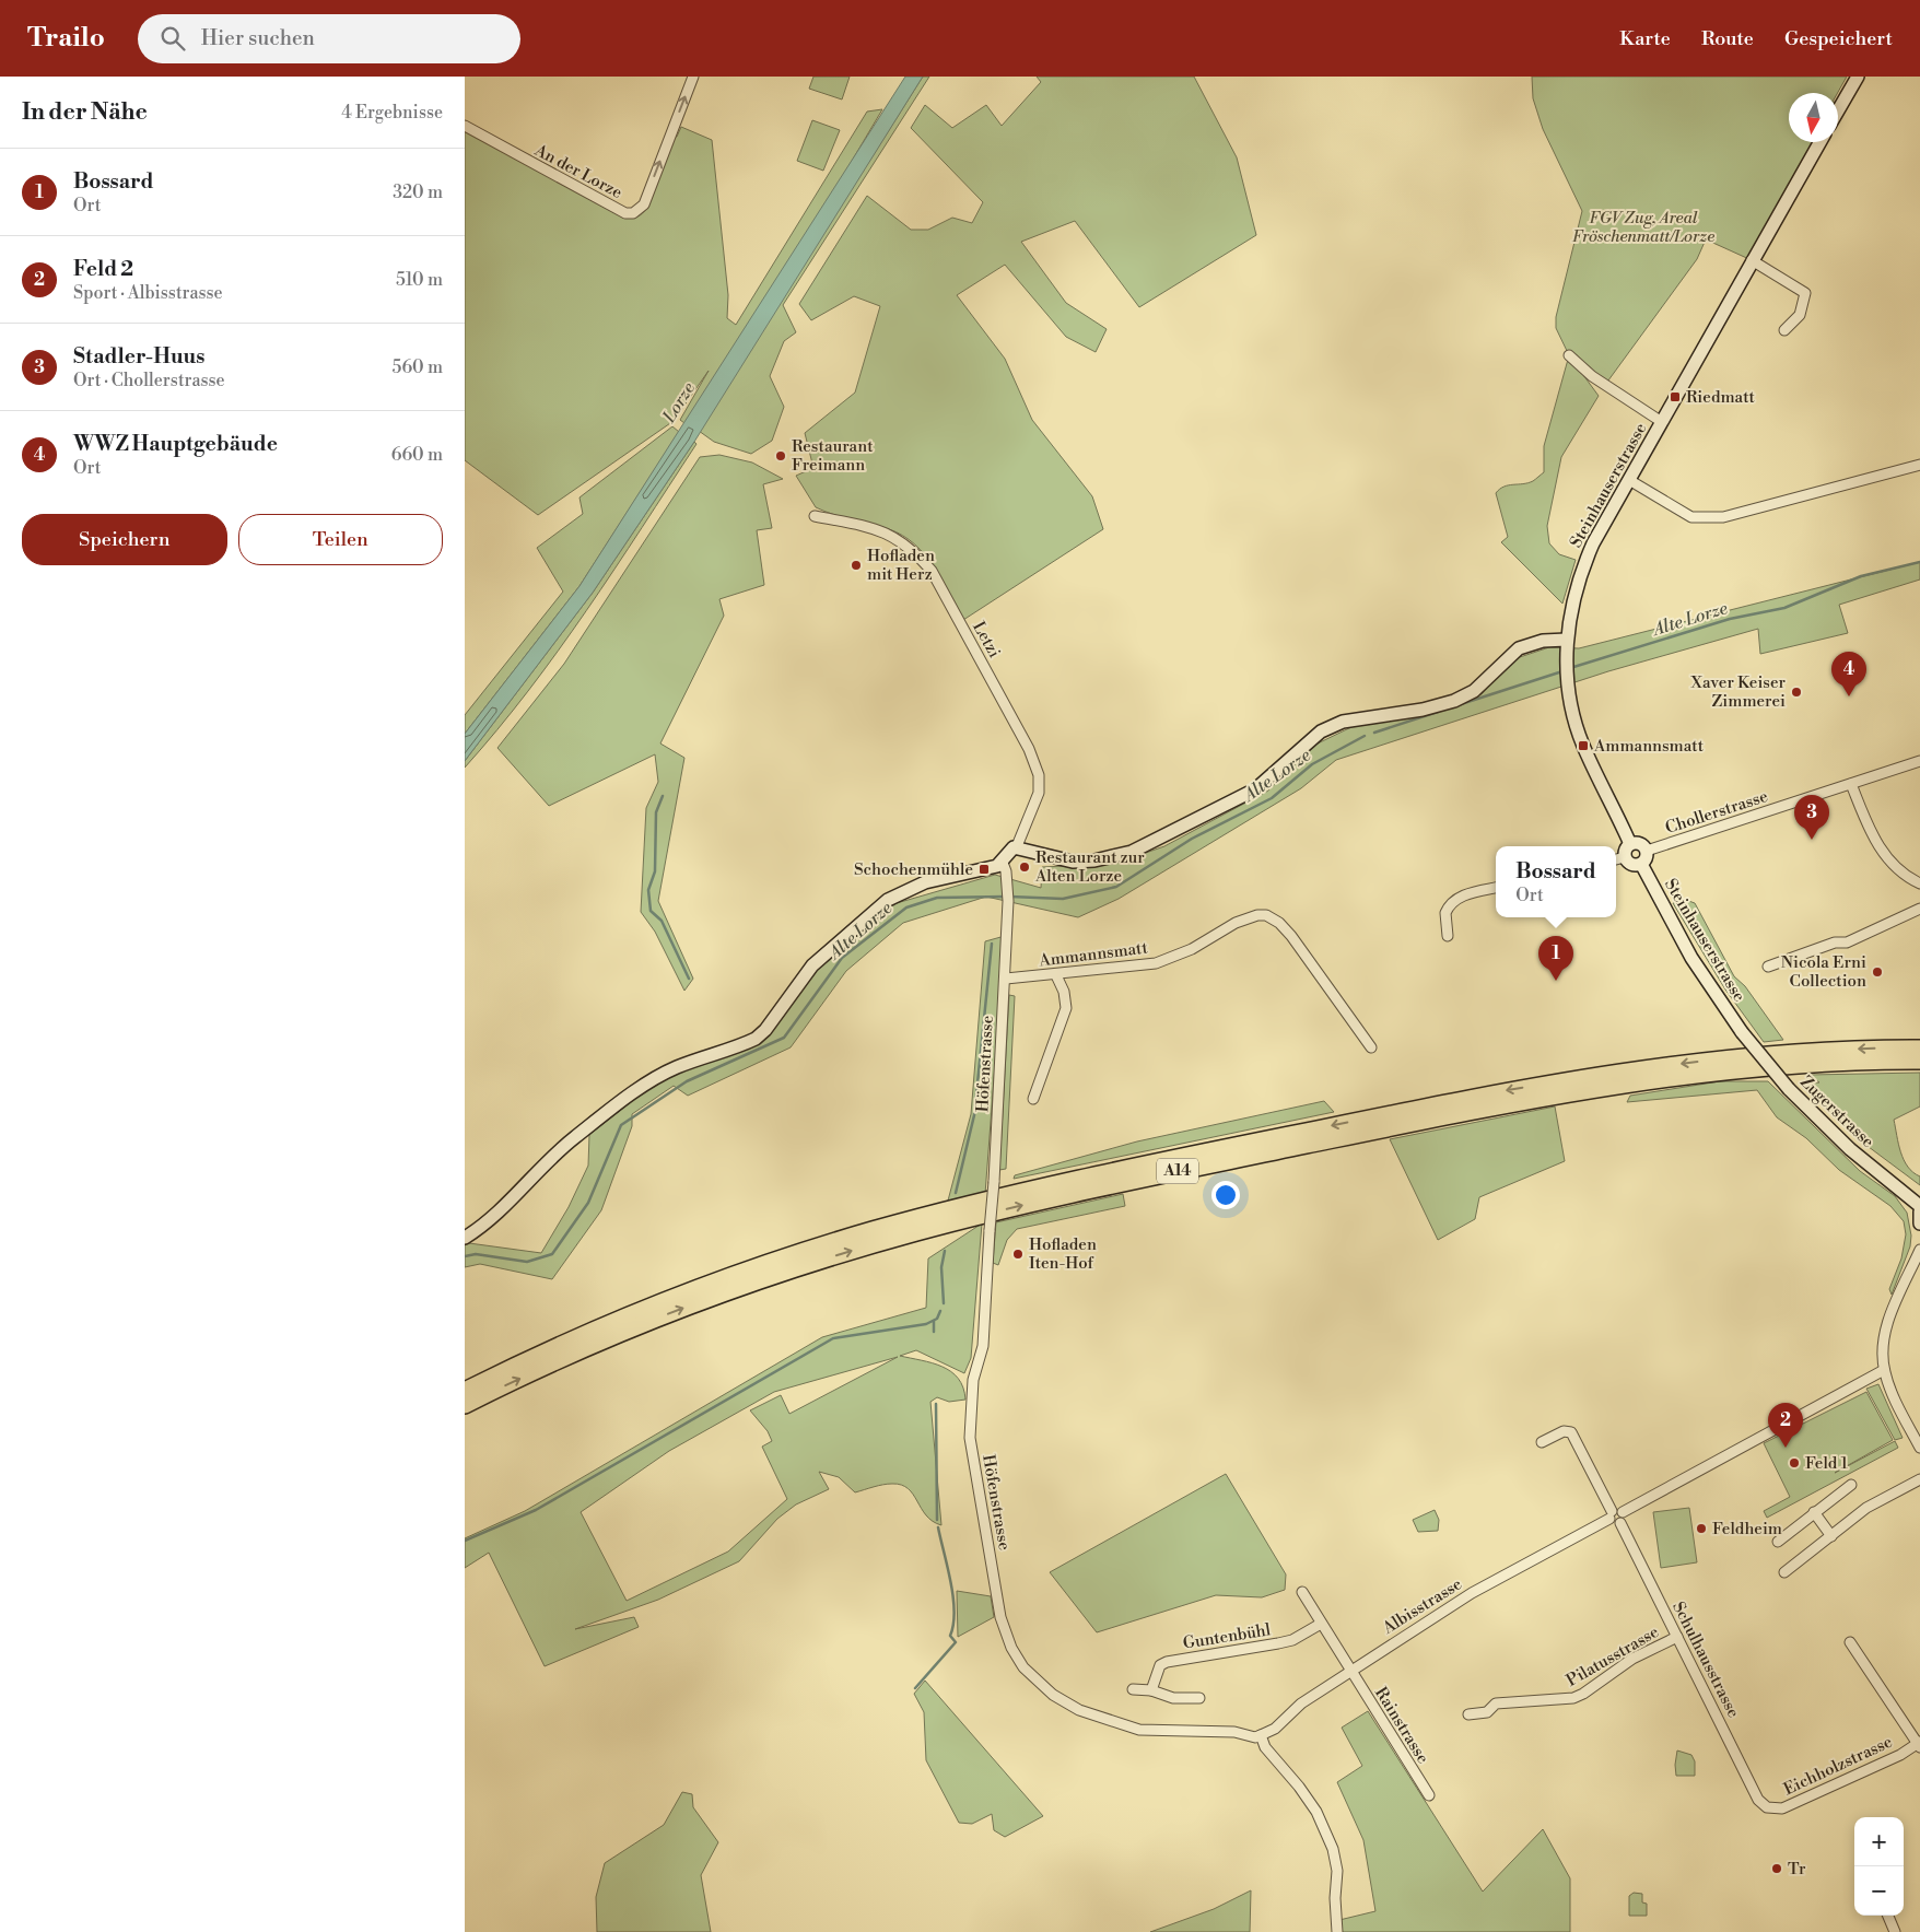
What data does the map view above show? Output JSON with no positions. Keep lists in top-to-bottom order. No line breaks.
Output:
{"streets":{"highway":["A14"],"street":["An der Lorze","Steinhauserstrasse","Letzi","Chollerstrasse","Ammannsmatt","Höfenstrasse","Zugerstrasse","Albisstrasse","Guntenbühl","Pilatusstrasse","Schulhausstrasse","Rainstrasse","Eichholzstrasse"]},"crossings":[["Steinhauserstrasse","Chollerstrasse"],["Steinhauserstrasse","Zugerstrasse"],["Ammannsmatt","Höfenstrasse"],["Höfenstrasse","Albisstrasse"],["Albisstrasse","Schulhausstrasse"],["Albisstrasse","Rainstrasse"],["Guntenbühl","Rainstrasse"],["Pilatusstrasse","Schulhausstrasse"],["Schulhausstrasse","Eichholzstrasse"]],"water":["Lorze","Alte Lorze"],"parks":["FGV Zug, Areal Fröschenmatt/Lorze"],"places":{"transit":["Riedmatt","Ammannsmatt","Schochenmühle"],"other":["Restaurant Freimann","Hofladen mit Herz","Xaver Keiser Zimmerei","Restaurant zur Alten Lorze","Nicola Erni Collection","Hofladen Iten-Hof","Feld 1","Feldheim","Tr"]},"north":"bottom","page":{"header":"Trailo","search":"Hier suchen","nav":["Karte","Route","Gespeichert"],"heading":["In der Nähe","4 Ergebnisse"],"list":[{"mark":"1","name":"Bossard","note":"Ort","value":"320 m"},{"mark":"2","name":"Feld 2","note":"Sport · Albisstrasse","value":"510 m"},{"mark":"3","name":"Stadler-Huus","note":"Ort · Chollerstrasse","value":"560 m"},{"mark":"4","name":"WWZ Hauptgebäude","note":"Ort","value":"660 m"}],"buttons":["Speichern","Teilen"],"pins":["4","3","1","2"],"popup":["Bossard","Ort"],"map_buttons":["+","−"]}}
